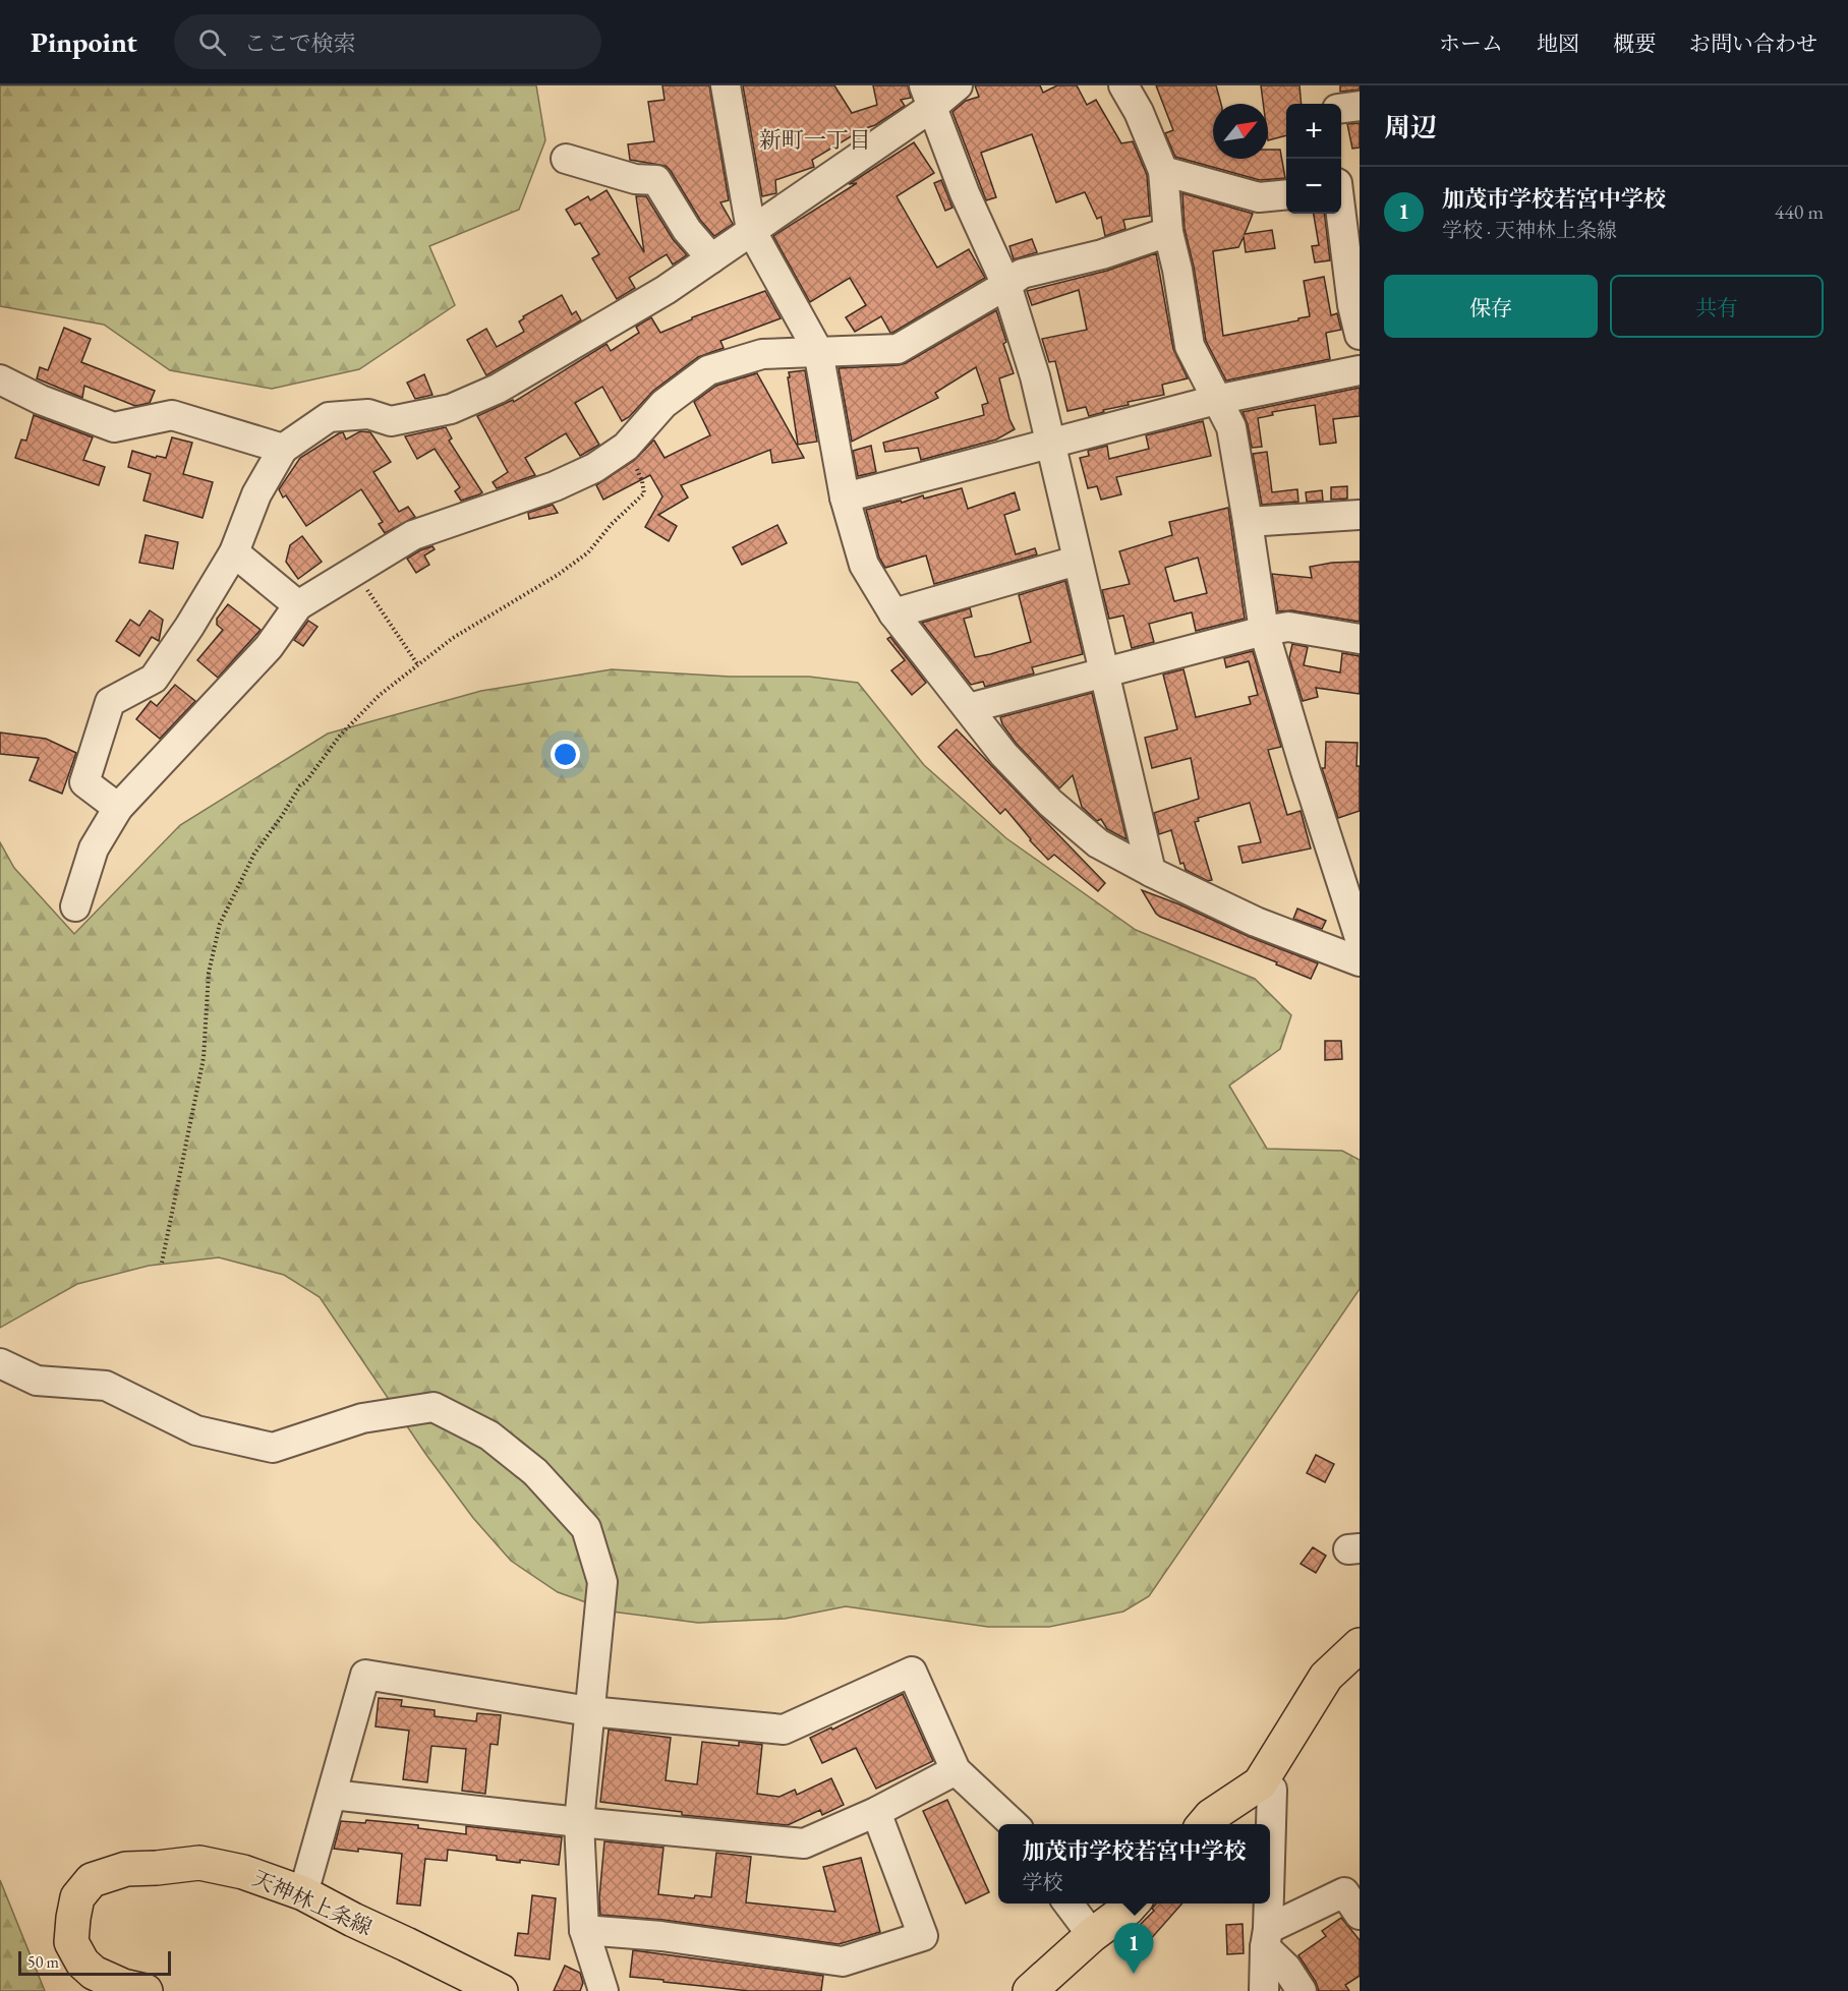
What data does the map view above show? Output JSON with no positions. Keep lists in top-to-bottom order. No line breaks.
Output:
{"streets":{"main road":["天神林上条線"]},"districts":["新町一丁目"],"scale_bar":"50 m","north":"top right","page":{"header":"Pinpoint","search":"ここで検索","nav":["ホーム","地図","概要","お問い合わせ"],"heading":"周辺","map_buttons":["+","−"],"list":[{"mark":"1","name":"加茂市学校若宮中学校","note":"学校 · 天神林上条線","value":"440 m"}],"buttons":["保存","共有"],"popup":["加茂市学校若宮中学校","学校"],"pins":"1","scale":"50 m"}}
